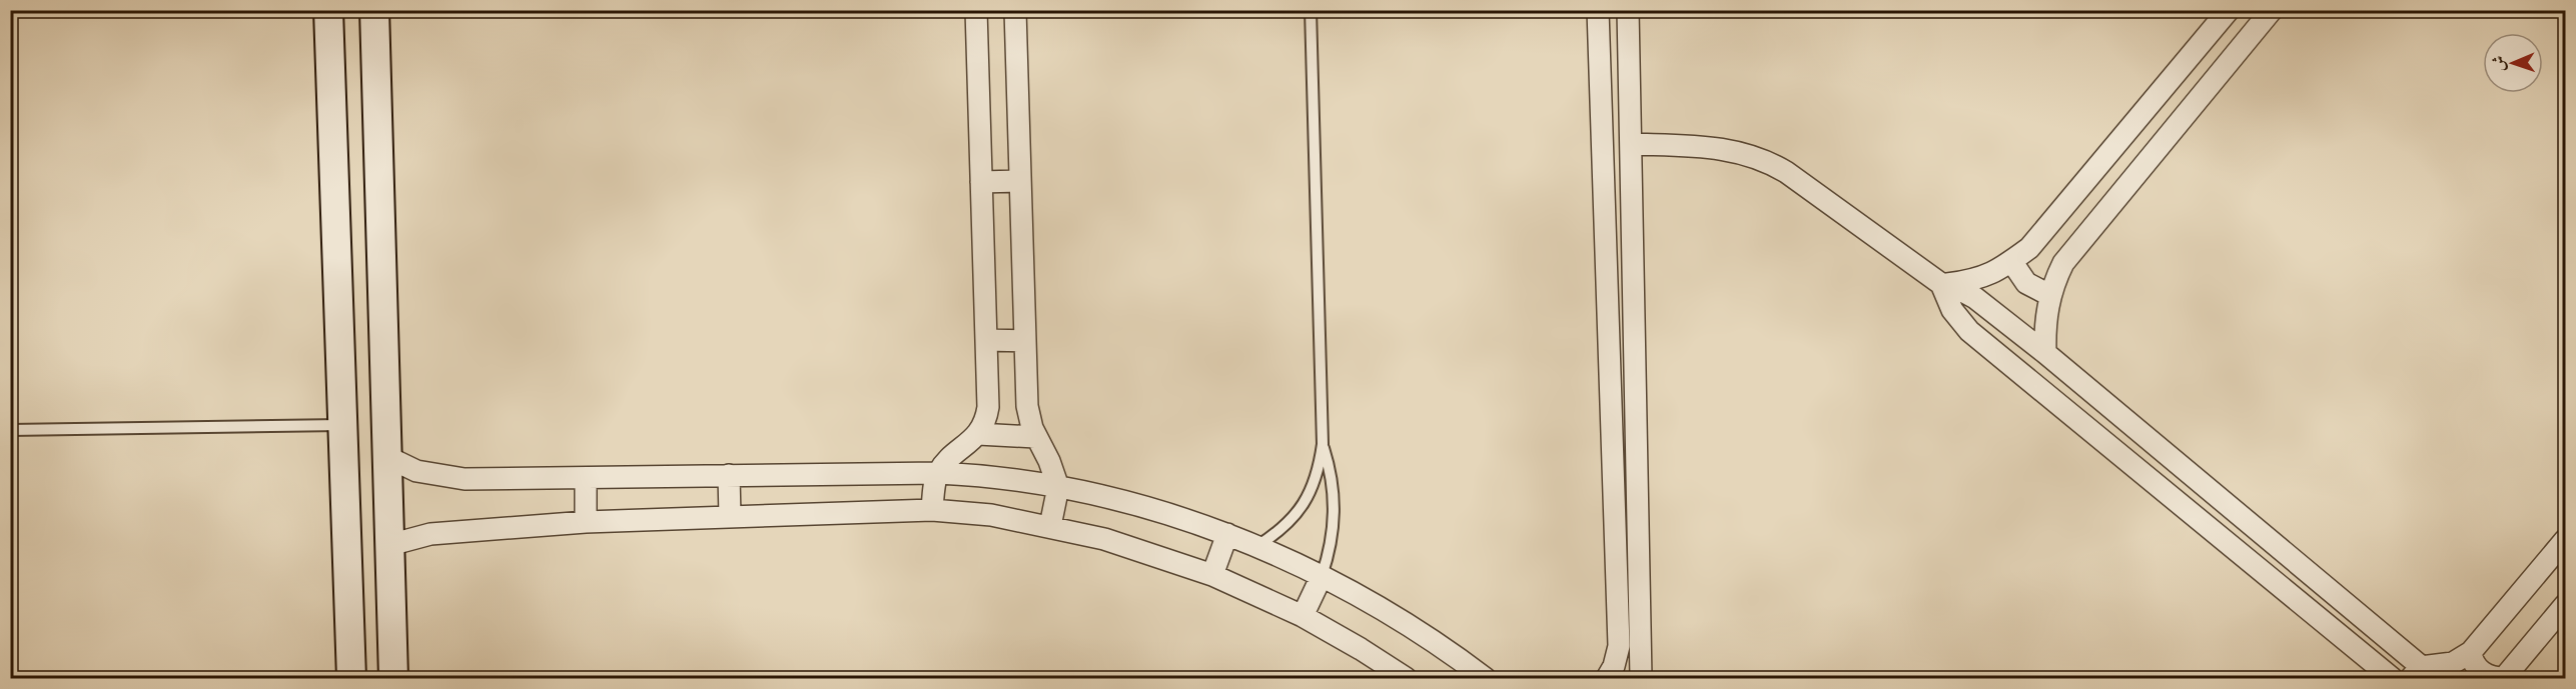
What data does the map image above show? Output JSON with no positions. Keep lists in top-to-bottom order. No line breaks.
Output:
{"north":"left"}
